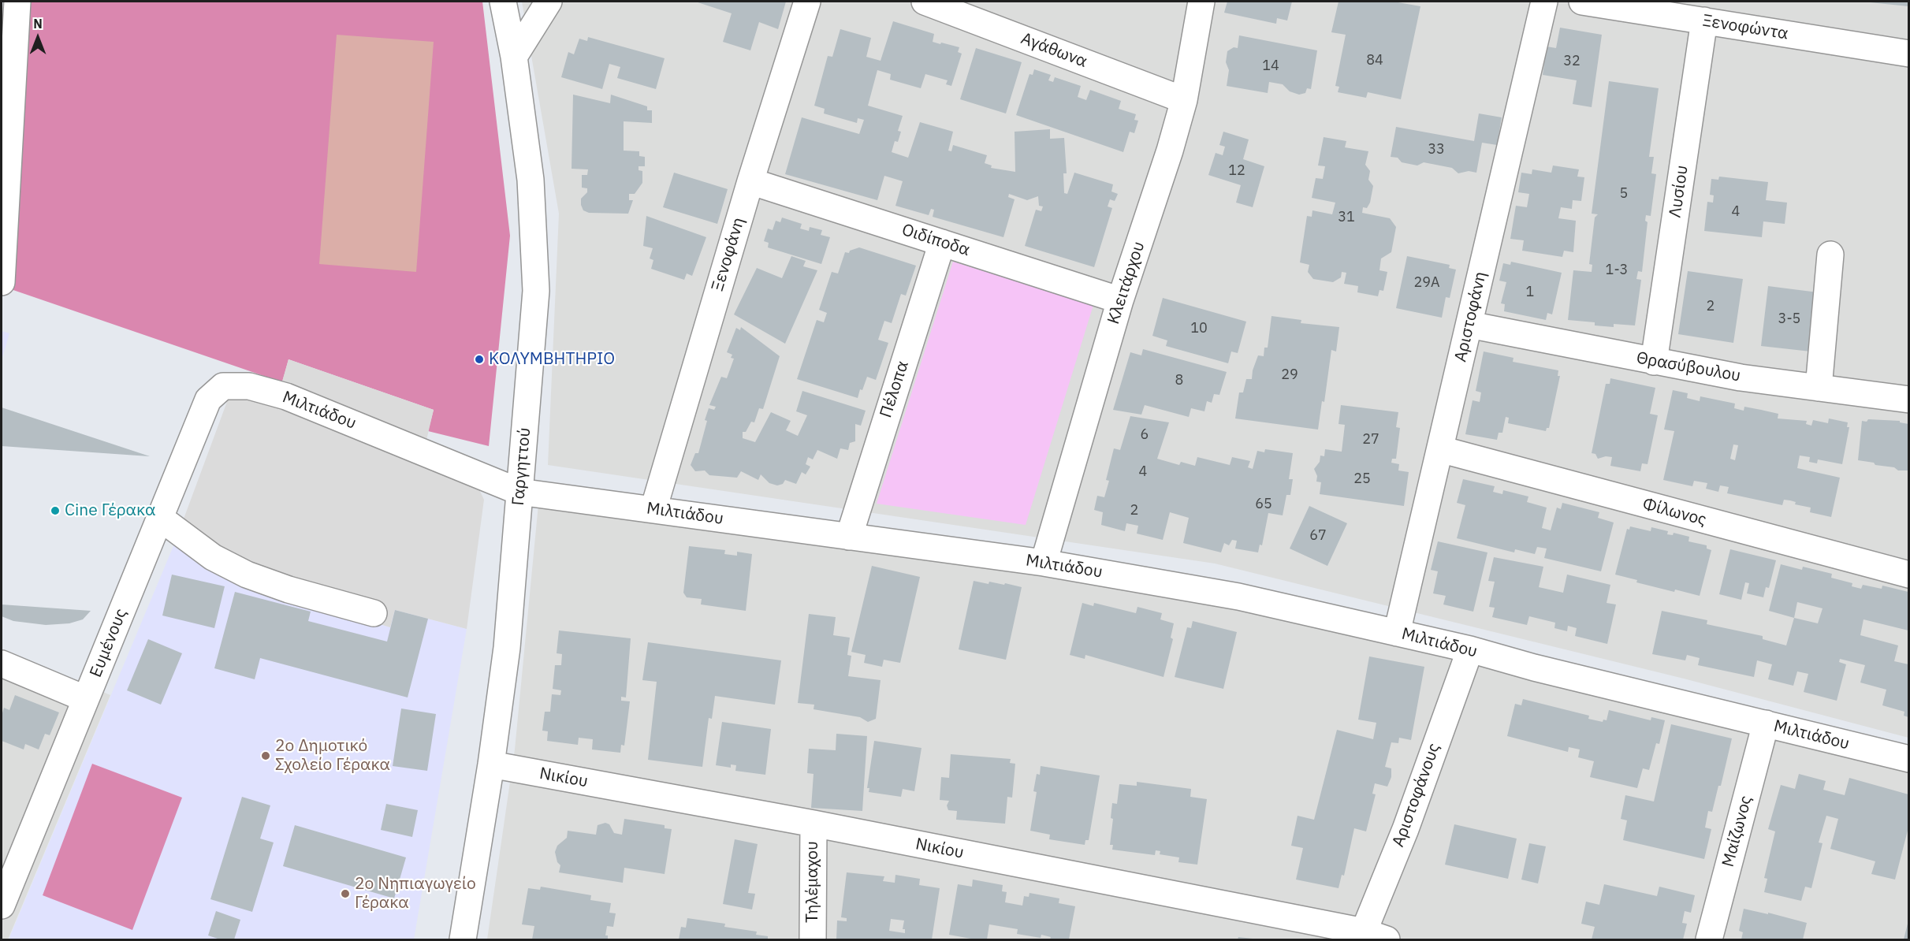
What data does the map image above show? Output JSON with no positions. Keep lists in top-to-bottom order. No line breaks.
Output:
{"streets":{"street":["Ξενοφώντα","Αγάθωνα","Λυσίου","Οιδίποδα","Ξενοφάνη","Κλειτάρχου","Αριστοφάνη","Θρασύβουλου","Πέλοπα","Μιλτιάδου","Γαργηττού","Φίλωνος","Ευμένους","Νικίου","Αριστοφάνους","Μαίζωνος","Τηλέμαχου"]},"crossings":[["Ξενοφώντα","Λυσίου"],["Αγάθωνα","Κλειτάρχου"],["Λυσίου","Θρασύβουλου"],["Οιδίποδα","Ξενοφάνη"],["Οιδίποδα","Κλειτάρχου"],["Οιδίποδα","Πέλοπα"],["Ξενοφάνη","Μιλτιάδου"],["Κλειτάρχου","Μιλτιάδου"],["Αριστοφάνη","Θρασύβουλου"],["Αριστοφάνη","Μιλτιάδου"],["Αριστοφάνη","Φίλωνος"],["Πέλοπα","Μιλτιάδου"],["Μιλτιάδου","Γαργηττού"],["Μιλτιάδου","Ευμένους"],["Μιλτιάδου","Αριστοφάνους"],["Μιλτιάδου","Μαίζωνος"],["Γαργηττού","Νικίου"],["Νικίου","Αριστοφάνους"],["Νικίου","Τηλέμαχου"]],"places":["ΚΟΛΥΜΒΗΤΗΡΙΟ","Cine Γέρακα","2ο Δημοτικό Σχολείο Γέρακα","2ο Νηπιαγωγείο Γέρακα"],"house_numbers":["84","32","14","33","12","5","4","31","1-3","29Α","1","2","3-5","10","29","8","6","27","4","25","65","2","67"],"north":"top"}
